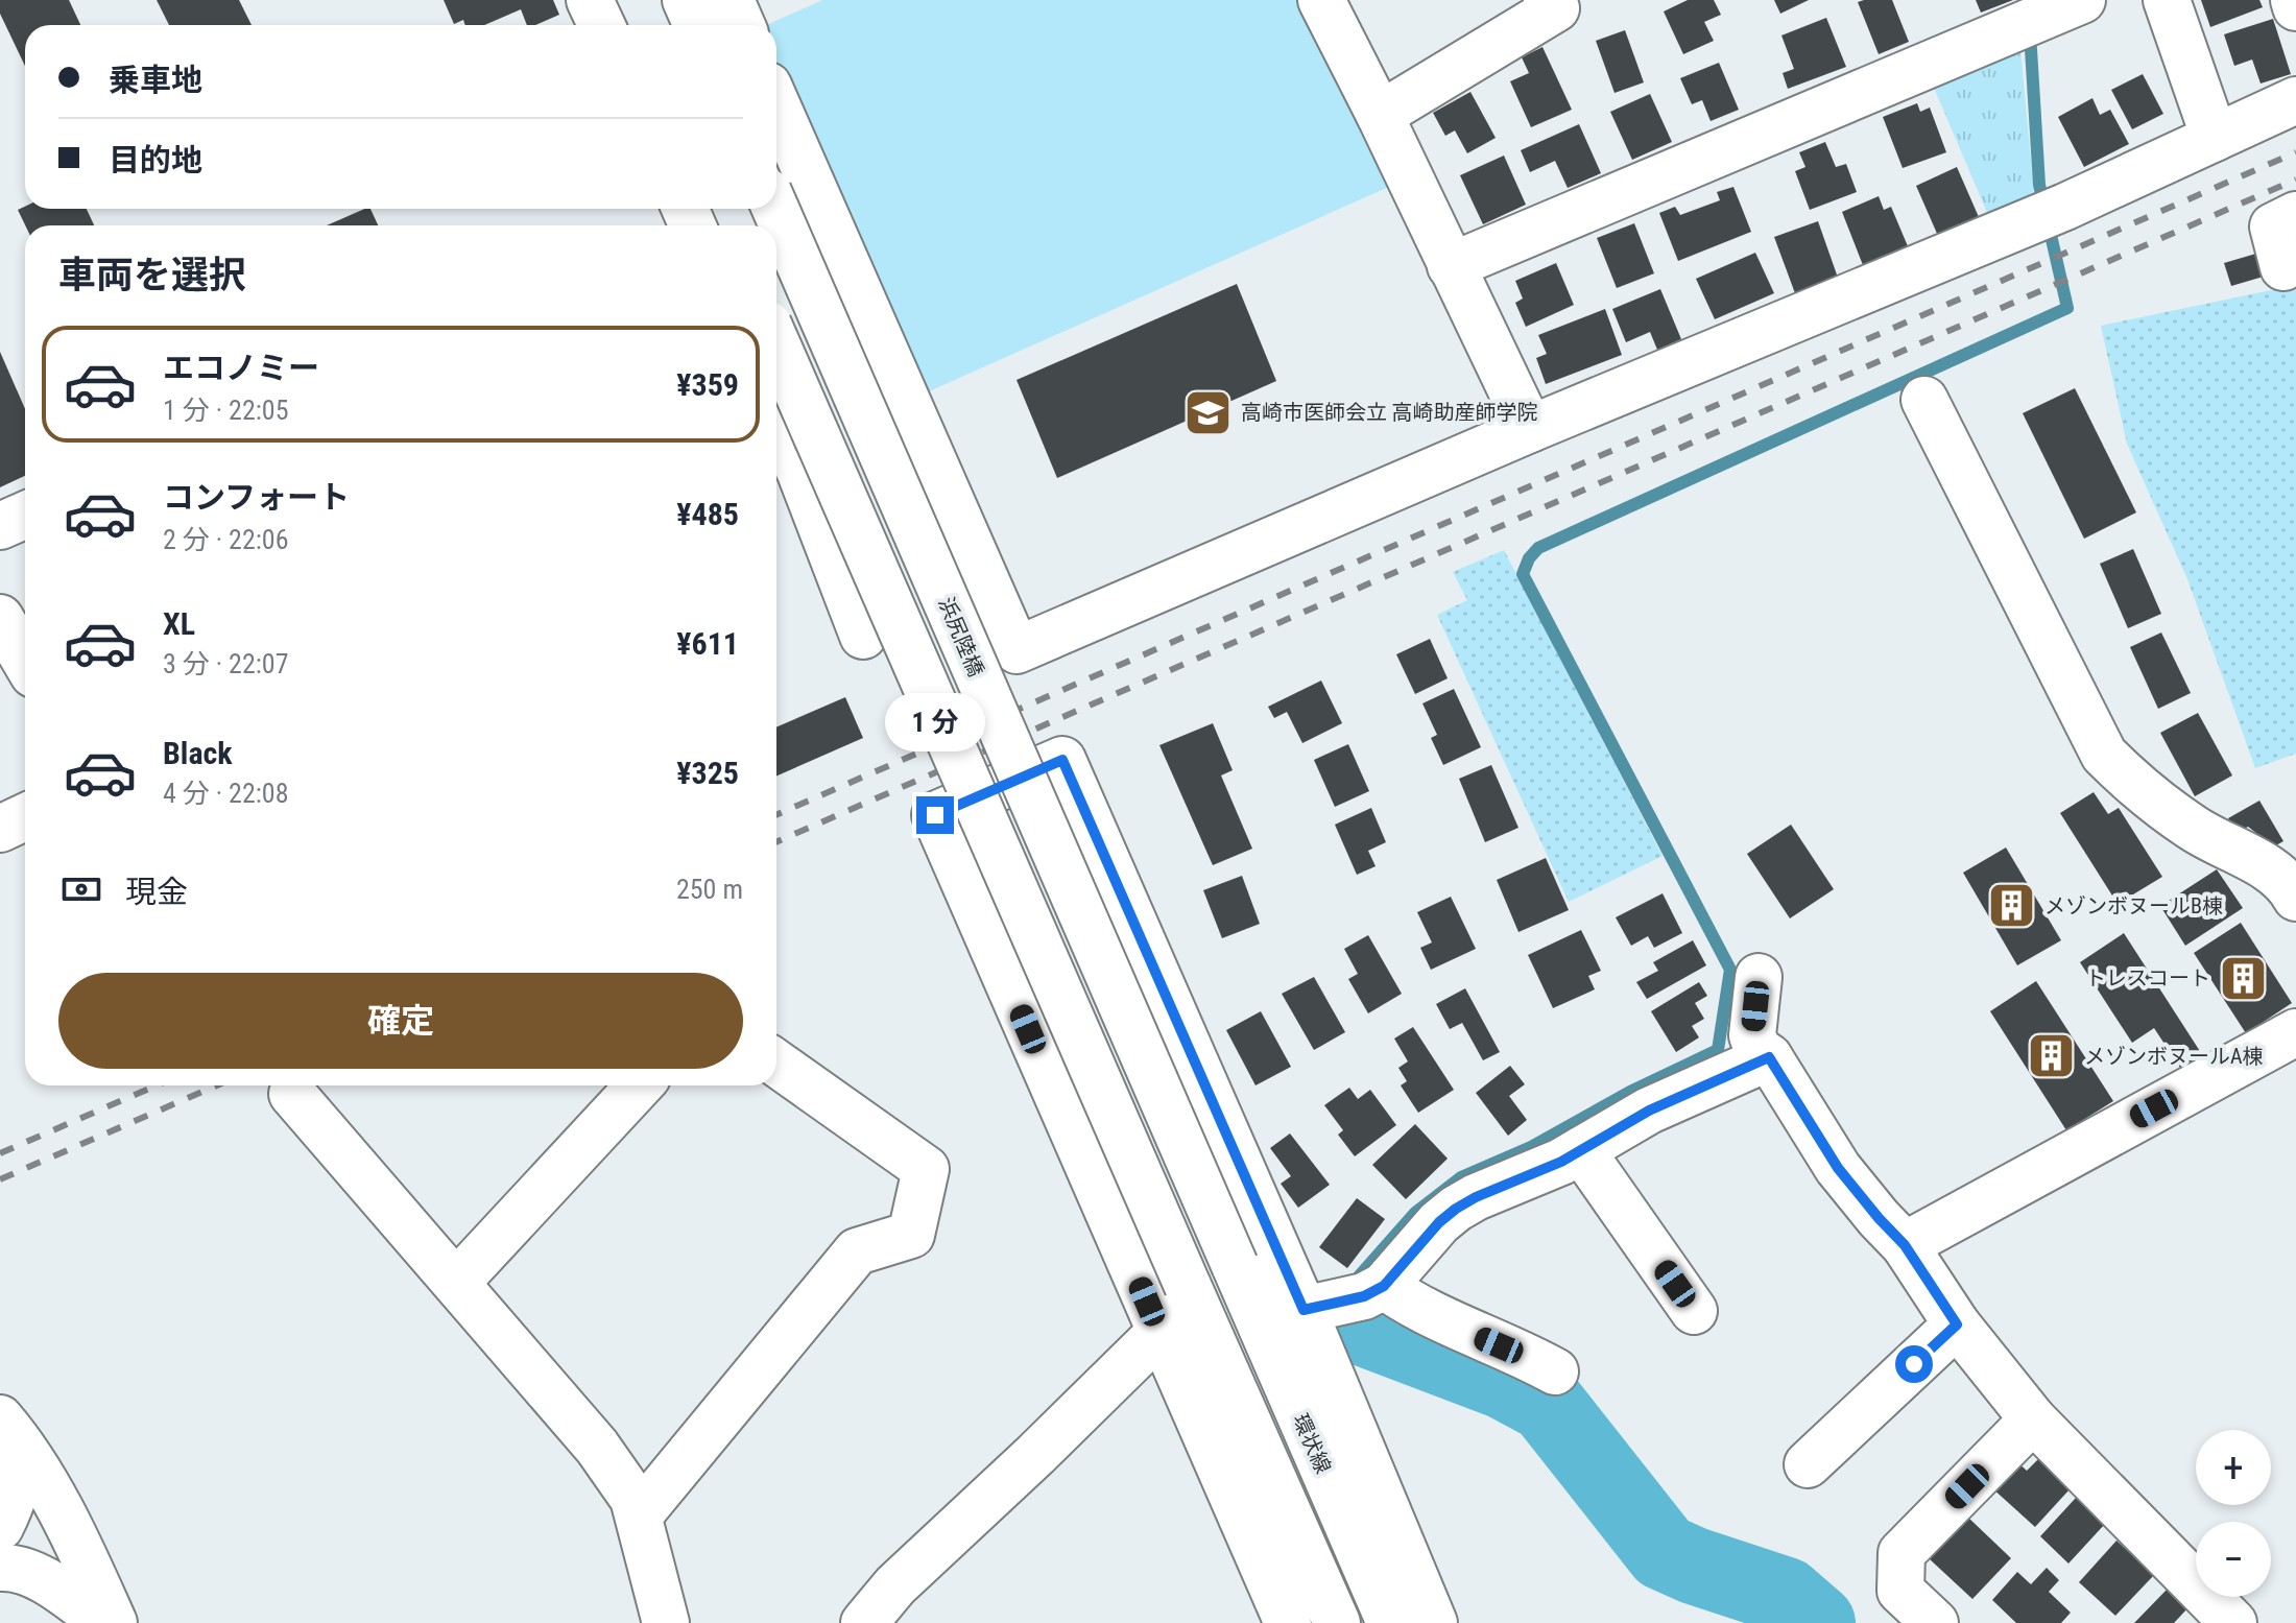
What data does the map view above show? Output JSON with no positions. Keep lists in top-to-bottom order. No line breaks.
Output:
{"streets":{"street":["浜尻陸橋","環状線"]},"crossings":[["浜尻陸橋","環状線"]],"places":{"school or university":["高崎市医師会立 高崎助産師学院"],"building":["メゾンボヌールB棟","トレスコート","メゾンボヌールA棟"]},"page":{"banner":["乗車地","目的地"],"heading":"車両を選択","list":[{"name":"エコノミー","note":"1 分 · 22:05","value":"¥359"},{"name":"コンフォート","note":"2 分 · 22:06","value":"¥485"},{"name":"XL","note":"3 分 · 22:07","value":"¥611"},{"name":"Black","note":"4 分 · 22:08","value":"¥325"}],"bubble":"1 分","pay":["現金","250 m"],"buttons":"確定","map_buttons":["+","−"]}}
